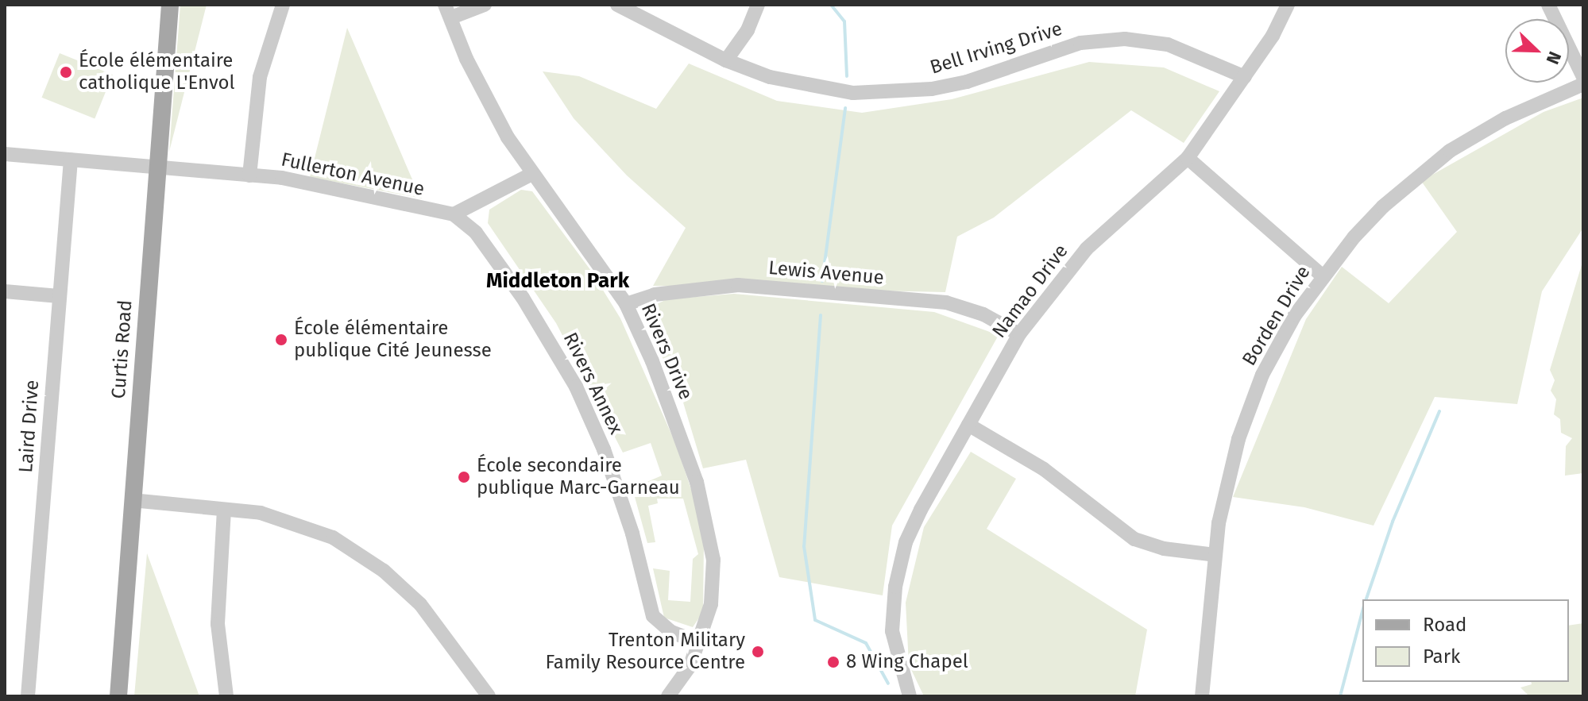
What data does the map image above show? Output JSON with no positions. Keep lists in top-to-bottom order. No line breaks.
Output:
{"streets":{"main road":["Curtis Road"],"street":["Bell Irving Drive","Fullerton Avenue","Lewis Avenue","Namao Drive","Borden Drive","Rivers Drive","Rivers Annex","Laird Drive"]},"crossings":[["Bell Irving Drive","Namao Drive"],["Fullerton Avenue","Curtis Road"],["Fullerton Avenue","Rivers Annex"],["Fullerton Avenue","Laird Drive"],["Lewis Avenue","Namao Drive"],["Lewis Avenue","Rivers Drive"],["Rivers Drive","Rivers Annex"]],"districts":["Middleton Park"],"places":["École élémentaire catholique L'Envol","École élémentaire publique Cité Jeunesse","École secondaire publique Marc-Garneau","Trenton Military Family Resource Centre","8 Wing Chapel"],"legend":["Road","Park"],"north":"bottom right"}
